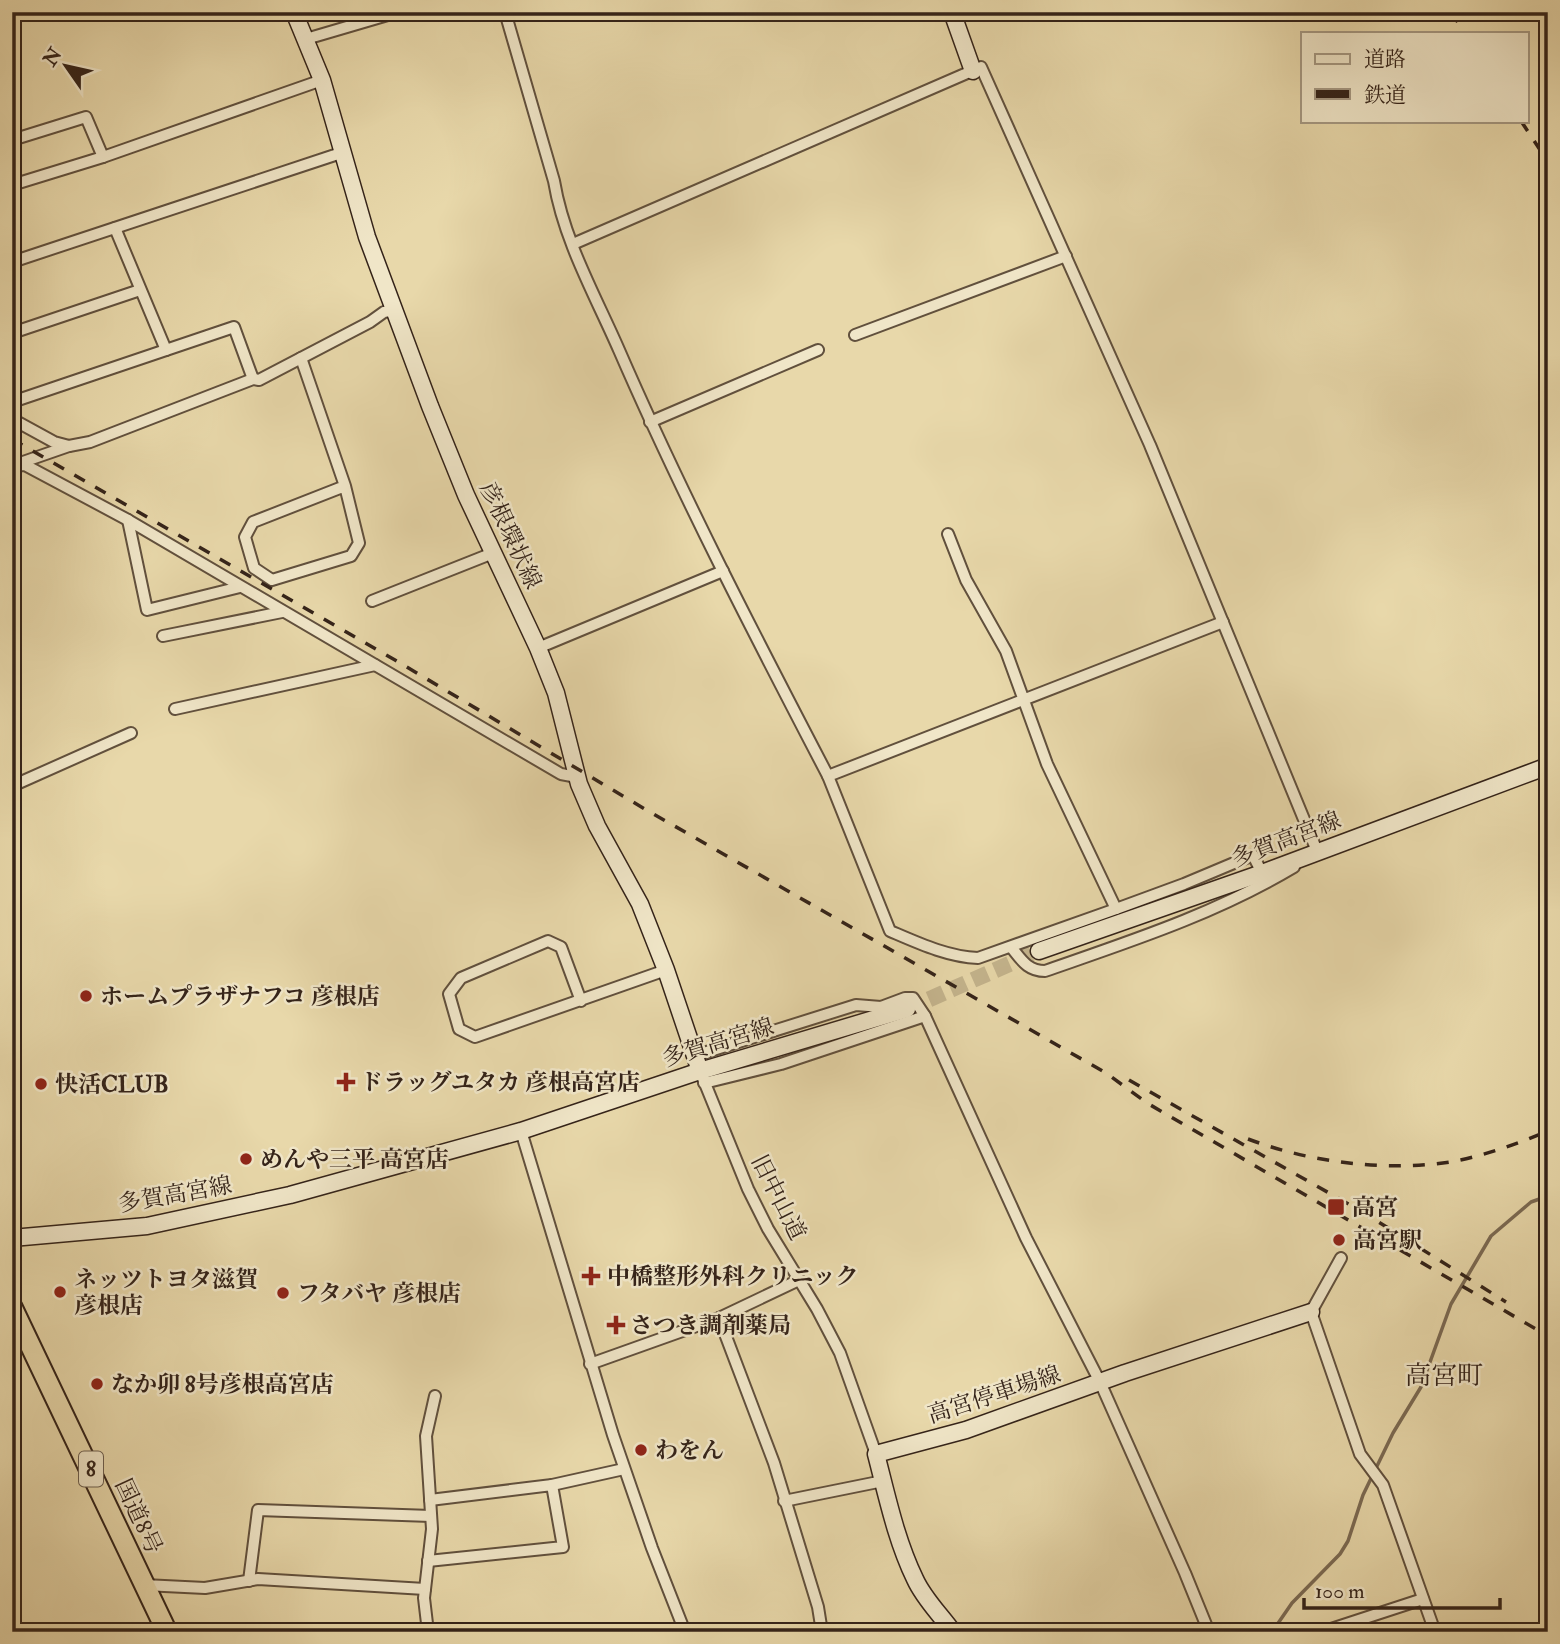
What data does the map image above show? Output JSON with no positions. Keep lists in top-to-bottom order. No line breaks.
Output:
{"streets":{"highway":["8","国道8号"],"main road":["彦根環状線","多賀高宮線","高宮停車場線"],"street":["旧中山道"]},"crossings":[["彦根環状線","多賀高宮線"],["彦根環状線","旧中山道"],["多賀高宮線","旧中山道"],["旧中山道","高宮停車場線"]],"districts":["高宮町"],"places":{"other":["ホームプラザナフコ 彦根店","快活CLUB","めんや三平 高宮店","高宮駅","ネッツトヨタ滋賀 彦根店","フタバヤ 彦根店","なか卯 8号彦根高宮店","わをん"],"health":["ドラッグユタカ 彦根高宮店","中橋整形外科クリニック","さつき調剤薬局"],"transit":["高宮"]},"legend":["道路","鉄道"],"scale_bar":"100 m","north":"top left"}
